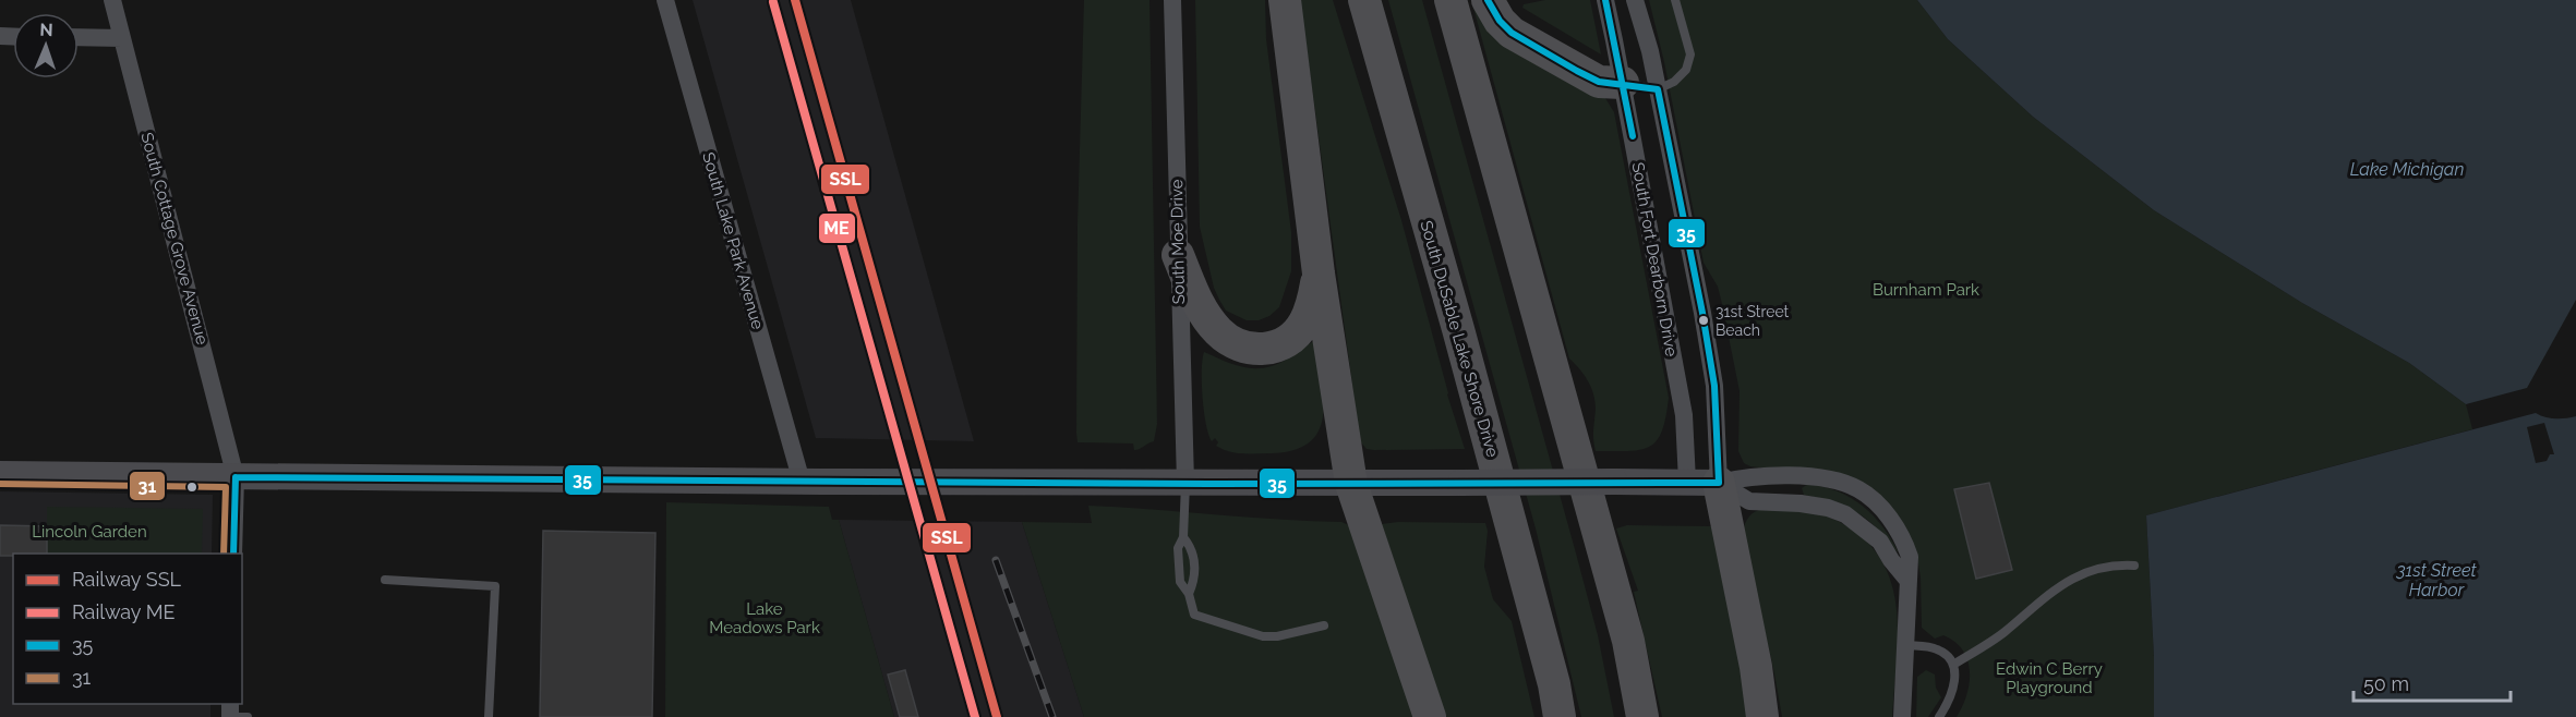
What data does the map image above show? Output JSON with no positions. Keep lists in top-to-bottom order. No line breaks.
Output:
{"streets":{"highway":["South DuSable Lake Shore Drive"],"street":["South Cottage Grove Avenue","South Lake Park Avenue","South Moe Drive","South Fort Dearborn Drive"]},"water":["Lake Michigan","31st Street Harbor"],"parks":["Burnham Park","Lincoln Garden","Lake Meadows Park","Edwin C Berry Playground"],"places":["31st Street Beach"],"lines":["rail line SSL","transit line 35","rail line ME","transit line 31"],"legend":["Railway SSL","Railway ME","35","31"],"scale_bar":"50 m","north":"top"}
